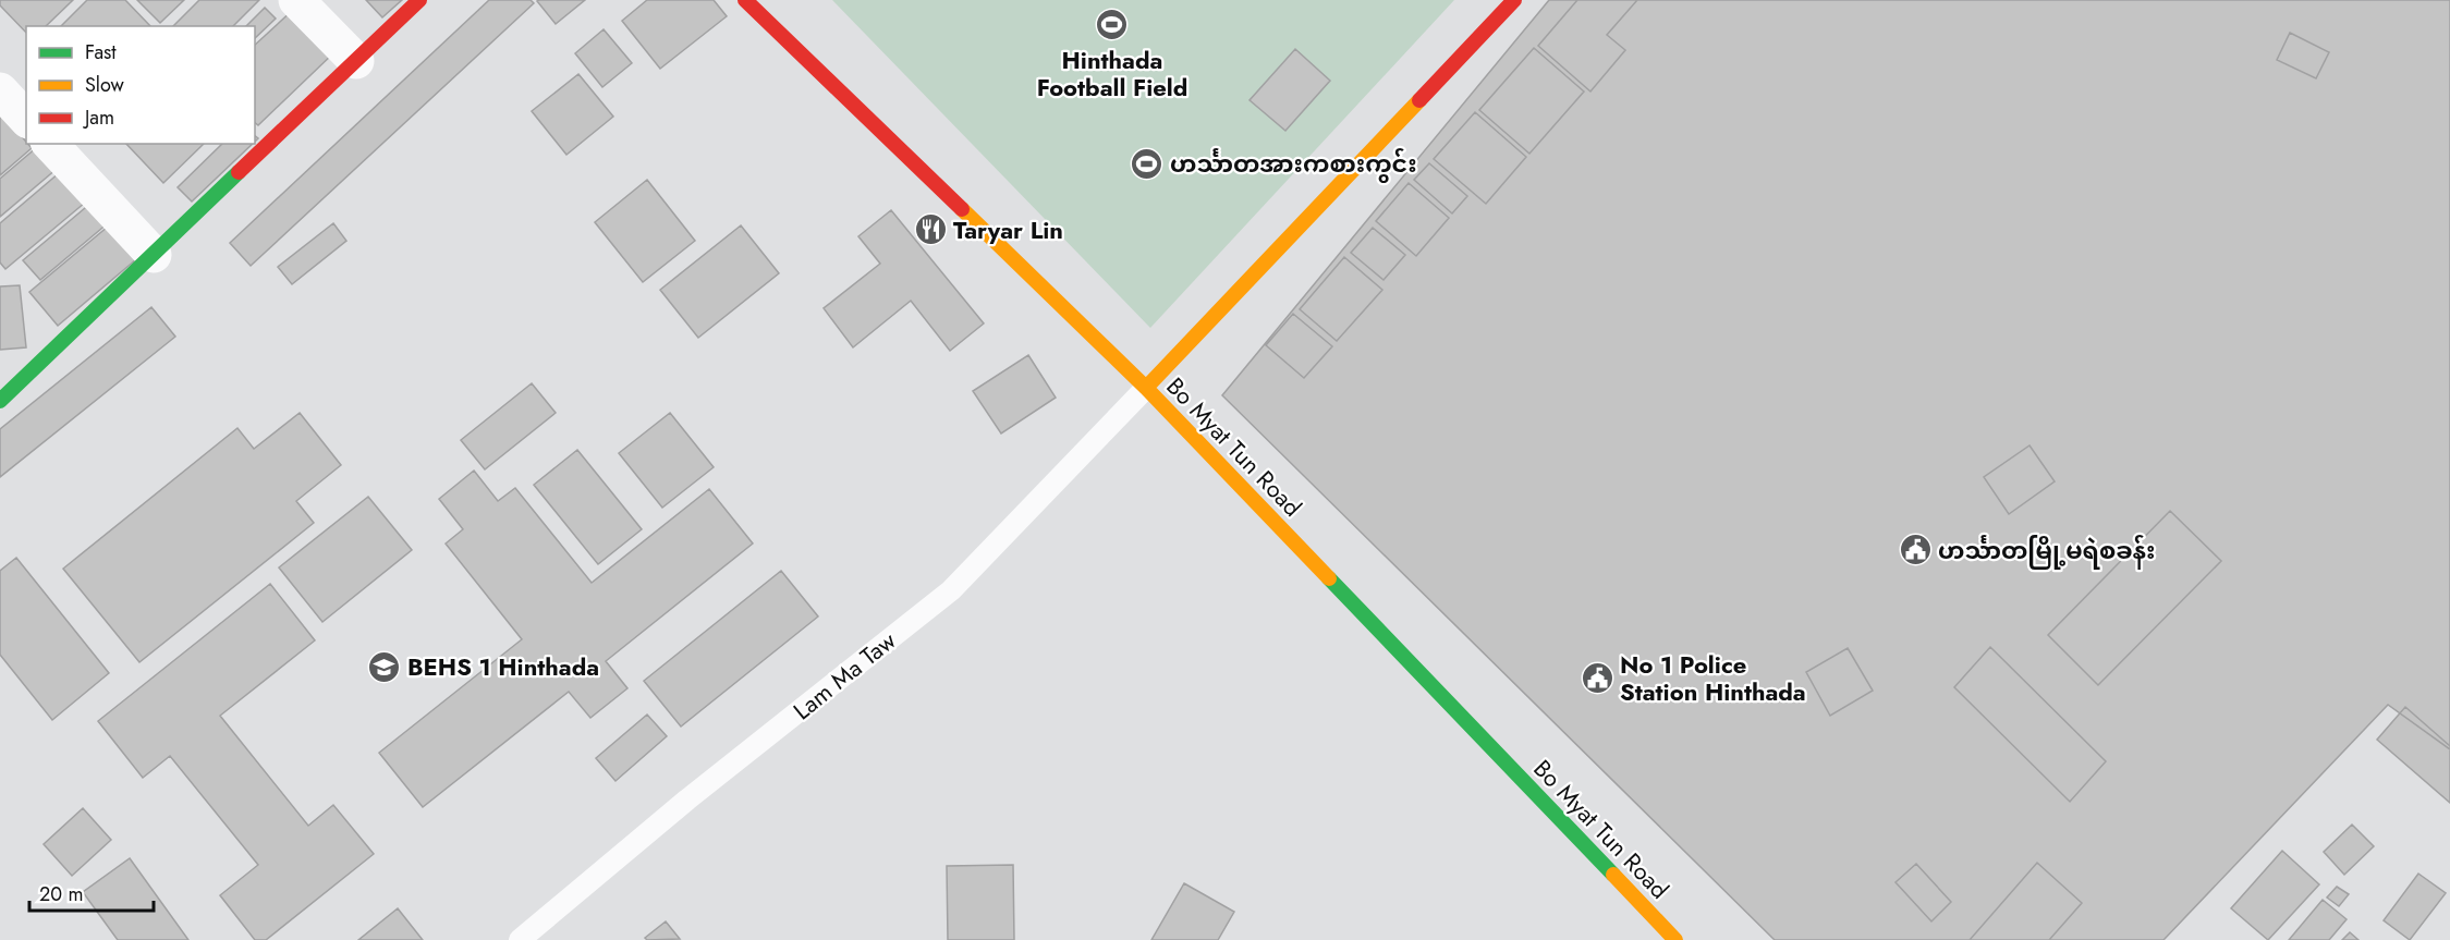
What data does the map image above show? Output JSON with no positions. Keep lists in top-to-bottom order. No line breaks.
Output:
{"streets":{"street":["Bo Myat Tun Road"],"lane":["Lam Ma Taw"]},"crossings":[["Bo Myat Tun Road","Lam Ma Taw"]],"places":{"sports":["Hinthada Football Field","ဟင်္သာတအားကစားကွင်း"],"restaurant":["Taryar Lin"],"public building":["ဟင်္သာတမြို့မရဲစခန်း","No 1 Police Station Hinthada"],"school or university":["BEHS 1 Hinthada"]},"legend":["Fast","Slow","Jam"],"scale_bar":"20 m"}
